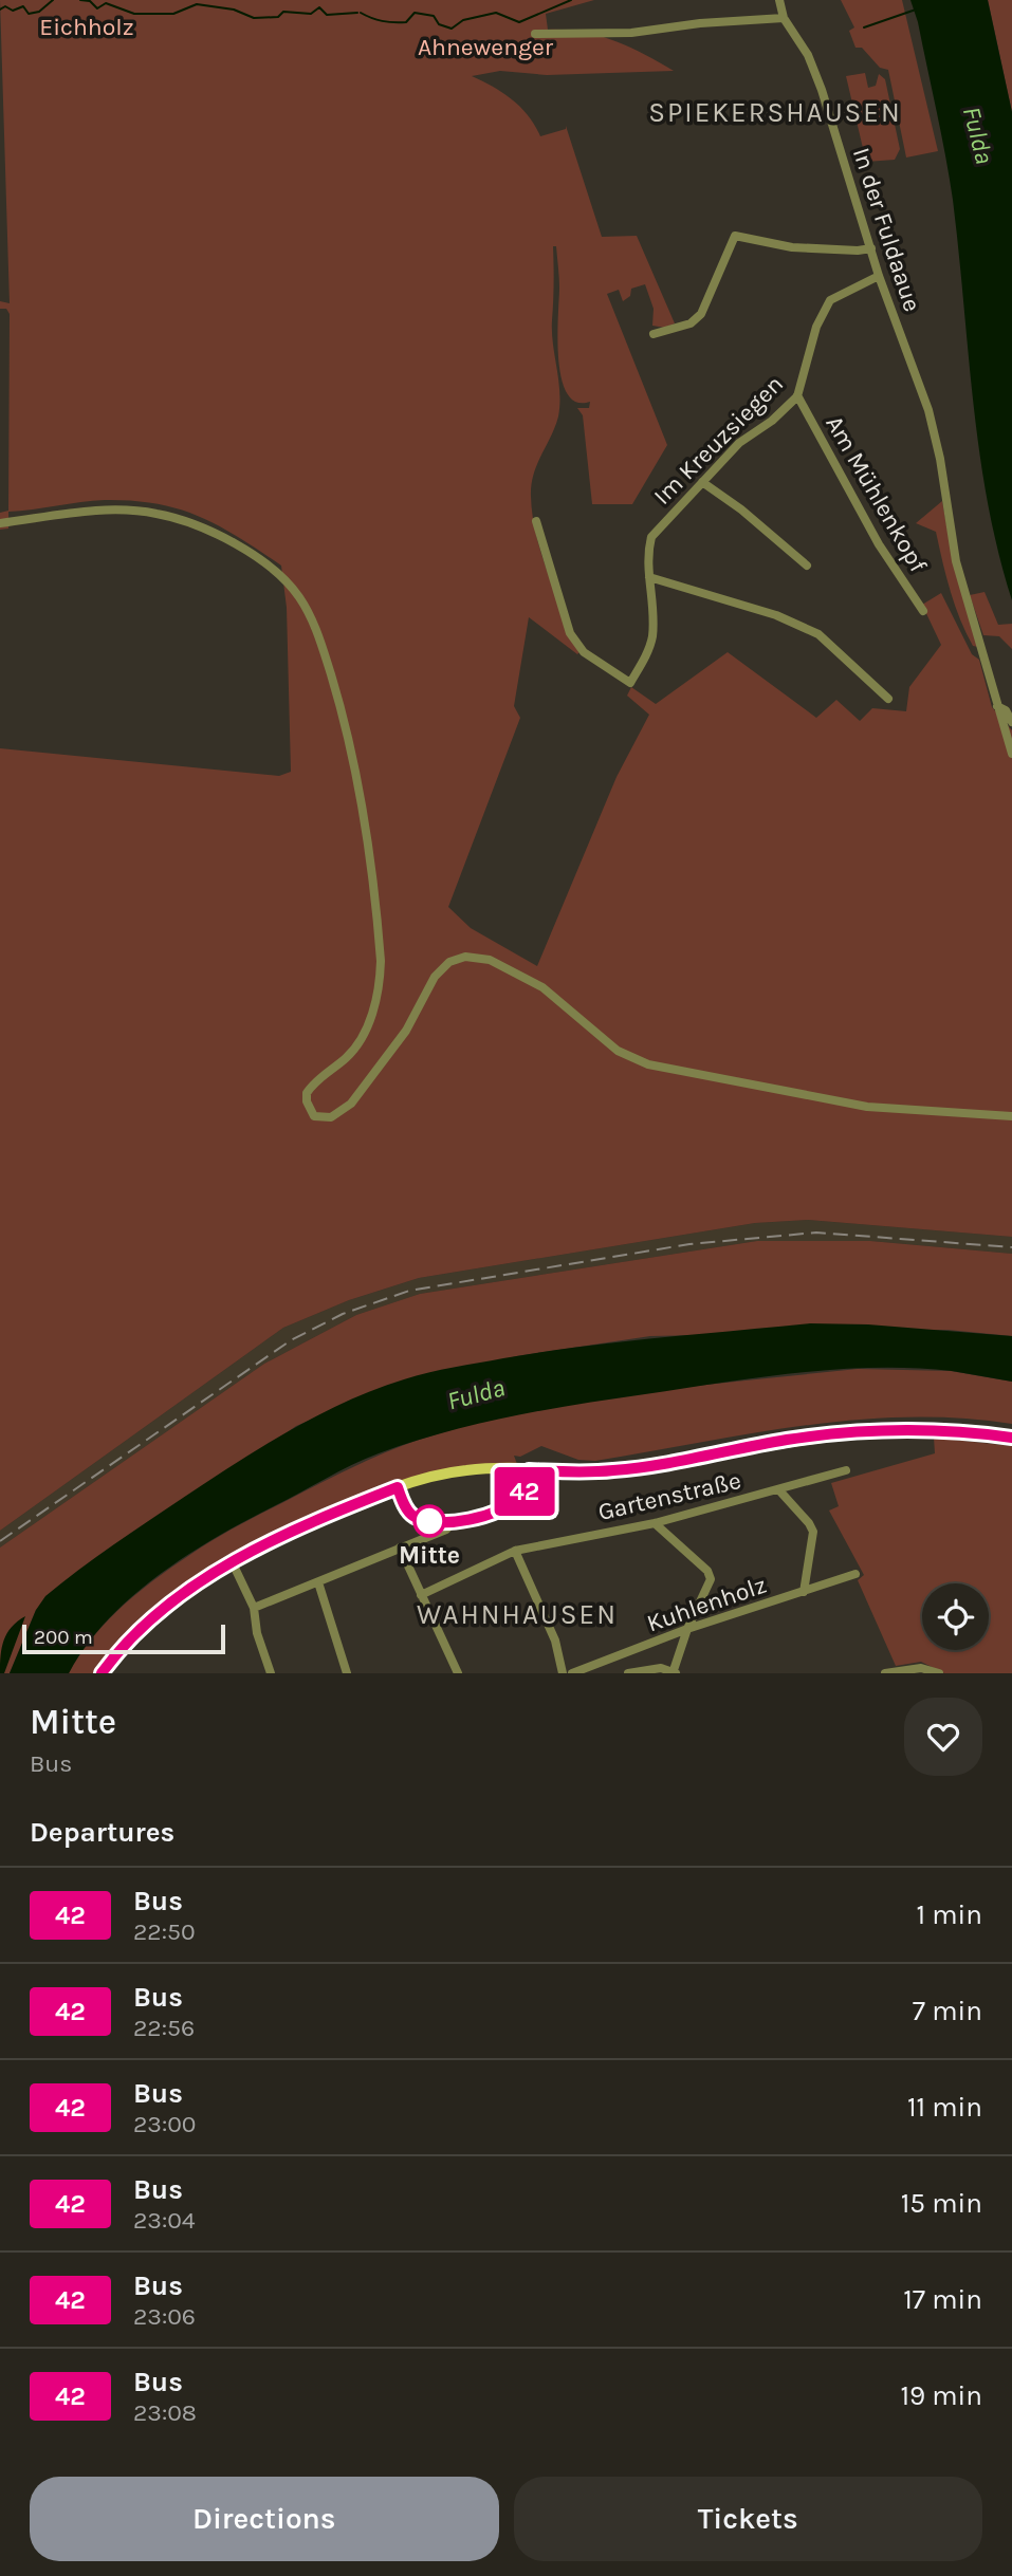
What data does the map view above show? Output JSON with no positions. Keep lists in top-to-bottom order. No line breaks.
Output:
{"streets":{"street":["In der Fuldaaue","Im Kreuzsiegen","Am Mühlenkopf","Gartenstraße","Kuhlenholz"]},"crossings":[["In der Fuldaaue","Im Kreuzsiegen"],["Im Kreuzsiegen","Am Mühlenkopf"]],"districts":["SPIEKERSHAUSEN","WAHNHAUSEN"],"water":["Fulda"],"parks":["Eichholz","Ahnewenger"],"places":["Mitte"],"lines":["bus line 42"],"scale_bar":"200 m","page":{"on_map":"42","scale":"200 m","heading":[["Mitte","Bus"],"Departures"],"list":[{"mark":"42","name":"Bus","note":"22:50","value":"1 min"},{"mark":"42","name":"Bus","note":"22:56","value":"7 min"},{"mark":"42","name":"Bus","note":"23:00","value":"11 min"},{"mark":"42","name":"Bus","note":"23:04","value":"15 min"},{"mark":"42","name":"Bus","note":"23:06","value":"17 min"},{"mark":"42","name":"Bus","note":"23:08","value":"19 min"}],"buttons":["Directions","Tickets"]}}
